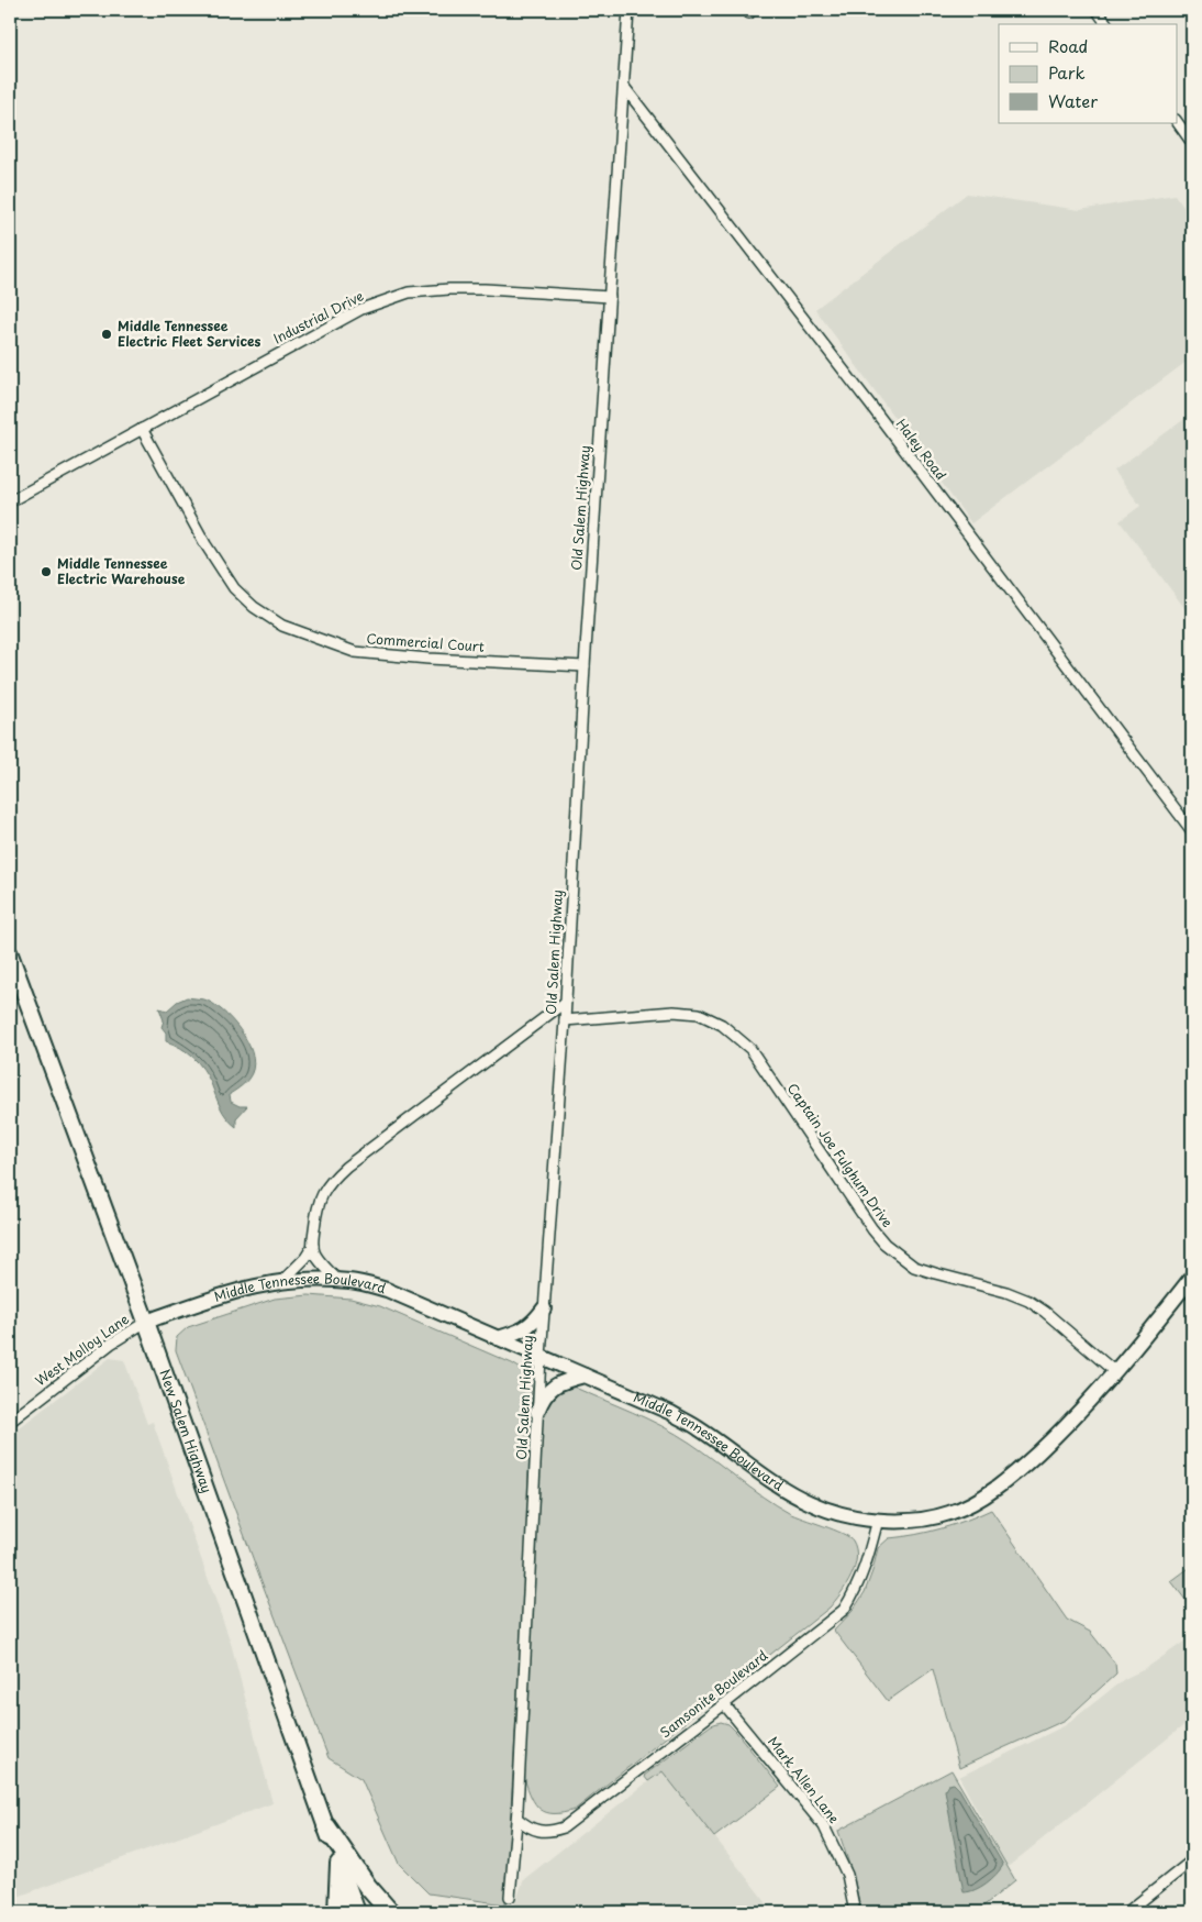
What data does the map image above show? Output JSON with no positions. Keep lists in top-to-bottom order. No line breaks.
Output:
{"streets":{"main road":["Middle Tennessee Boulevard","New Salem Highway"],"street":["Industrial Drive","Haley Road","Old Salem Highway","Commercial Court","Captain Joe Fulghum Drive","West Molloy Lane","Samsonite Boulevard","Mark Allen Lane"]},"crossings":[["Industrial Drive","Old Salem Highway"],["Industrial Drive","Commercial Court"],["Haley Road","Old Salem Highway"],["Old Salem Highway","Commercial Court"],["Old Salem Highway","Captain Joe Fulghum Drive"],["Old Salem Highway","Middle Tennessee Boulevard"],["Old Salem Highway","Samsonite Boulevard"],["Captain Joe Fulghum Drive","Middle Tennessee Boulevard"],["Middle Tennessee Boulevard","West Molloy Lane"],["Middle Tennessee Boulevard","New Salem Highway"],["Middle Tennessee Boulevard","Samsonite Boulevard"],["West Molloy Lane","New Salem Highway"],["Samsonite Boulevard","Mark Allen Lane"]],"places":["Middle Tennessee Electric Fleet Services","Middle Tennessee Electric Warehouse"],"legend":["Road","Park","Water"]}
